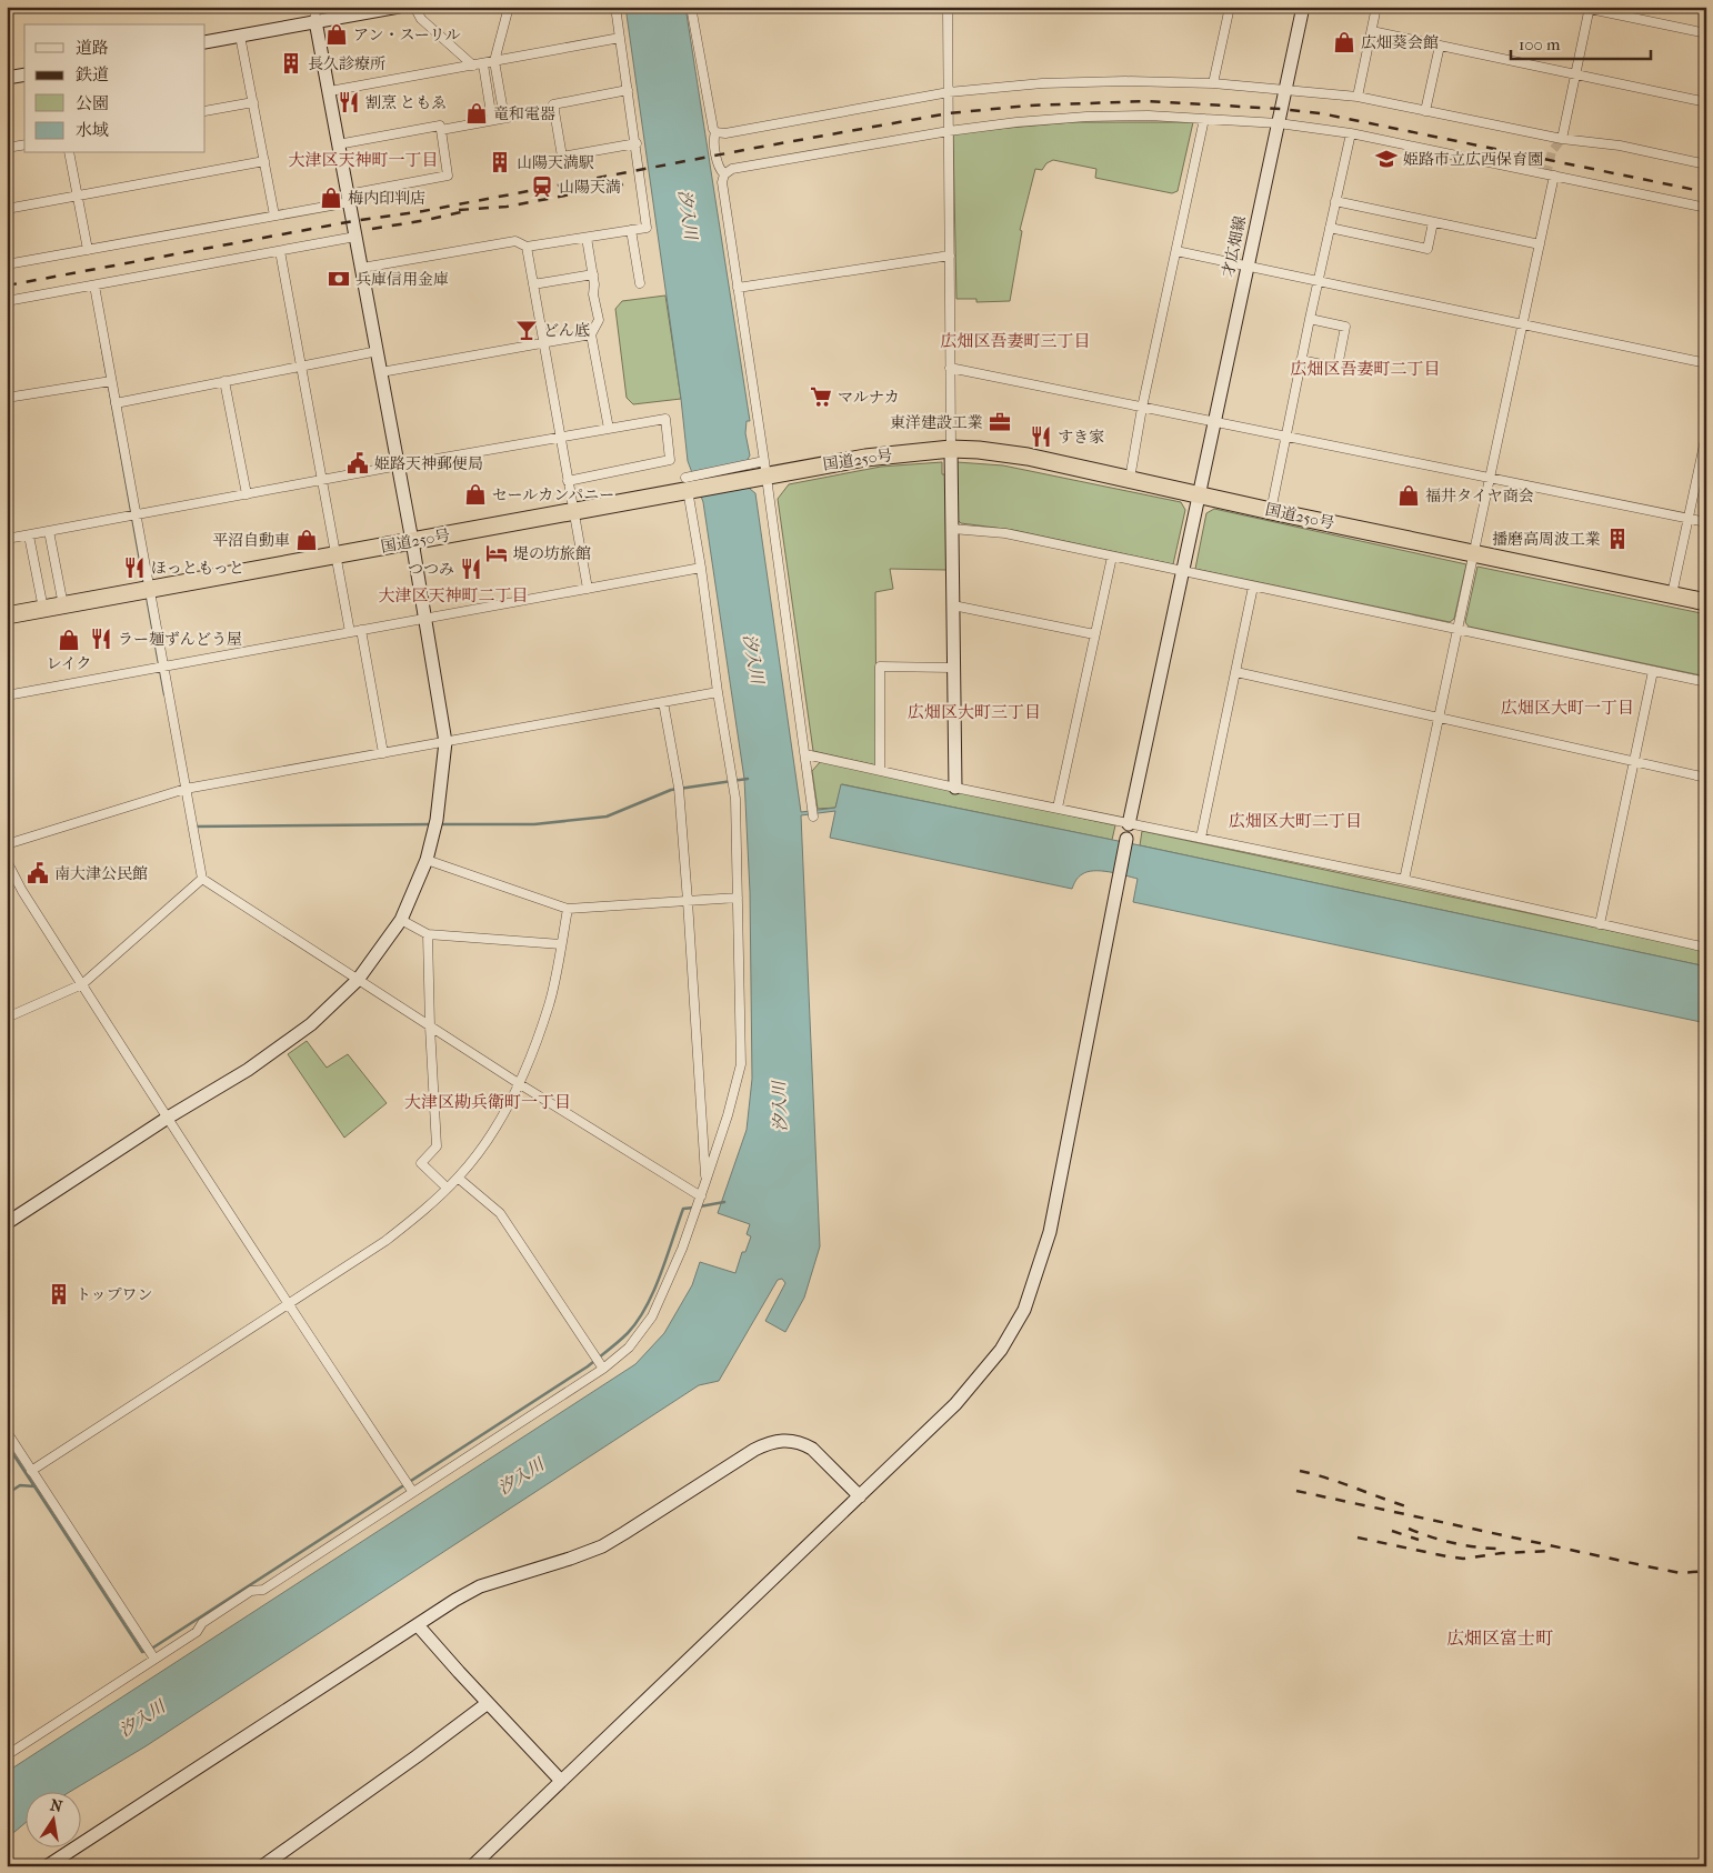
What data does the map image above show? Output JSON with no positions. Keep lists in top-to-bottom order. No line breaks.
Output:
{"streets":{"highway":["国道250号"],"street":["才広畑線"]},"crossings":[["才広畑線","国道250号"]],"districts":["大津区天神町一丁目","広畑区吾妻町三丁目","広畑区吾妻町二丁目","大津区天神町二丁目","広畑区大町一丁目","広畑区大町三丁目","広畑区大町二丁目","大津区勘兵衛町一丁目","広畑区富士町"],"water":["汐入川"],"places":{"shop":["アン・スーリル","広畑葵会館","竜和電器","梅内印判店","セールカンパニー","福井タイヤ商会","平沼自動車","レイク"],"building":["長久診療所","山陽天満駅","播磨高周波工業","トップワン"],"restaurant":["割烹 ともゑ","すき家","ほっともっと","つつみ","ラー麺ずんどう屋"],"school or university":["姫路市立広西保育園"],"station":["山陽天満"],"bank":["兵庫信用金庫"],"bar":["どん底"],"supermarket":["マルナカ"],"office":["東洋建設工業"],"public building":["姫路天神郵便局","南大津公民館"],"hotel":["堤の坊旅館"]},"legend":["道路","鉄道","公園","水域"],"scale_bar":"100 m","north":"top"}
